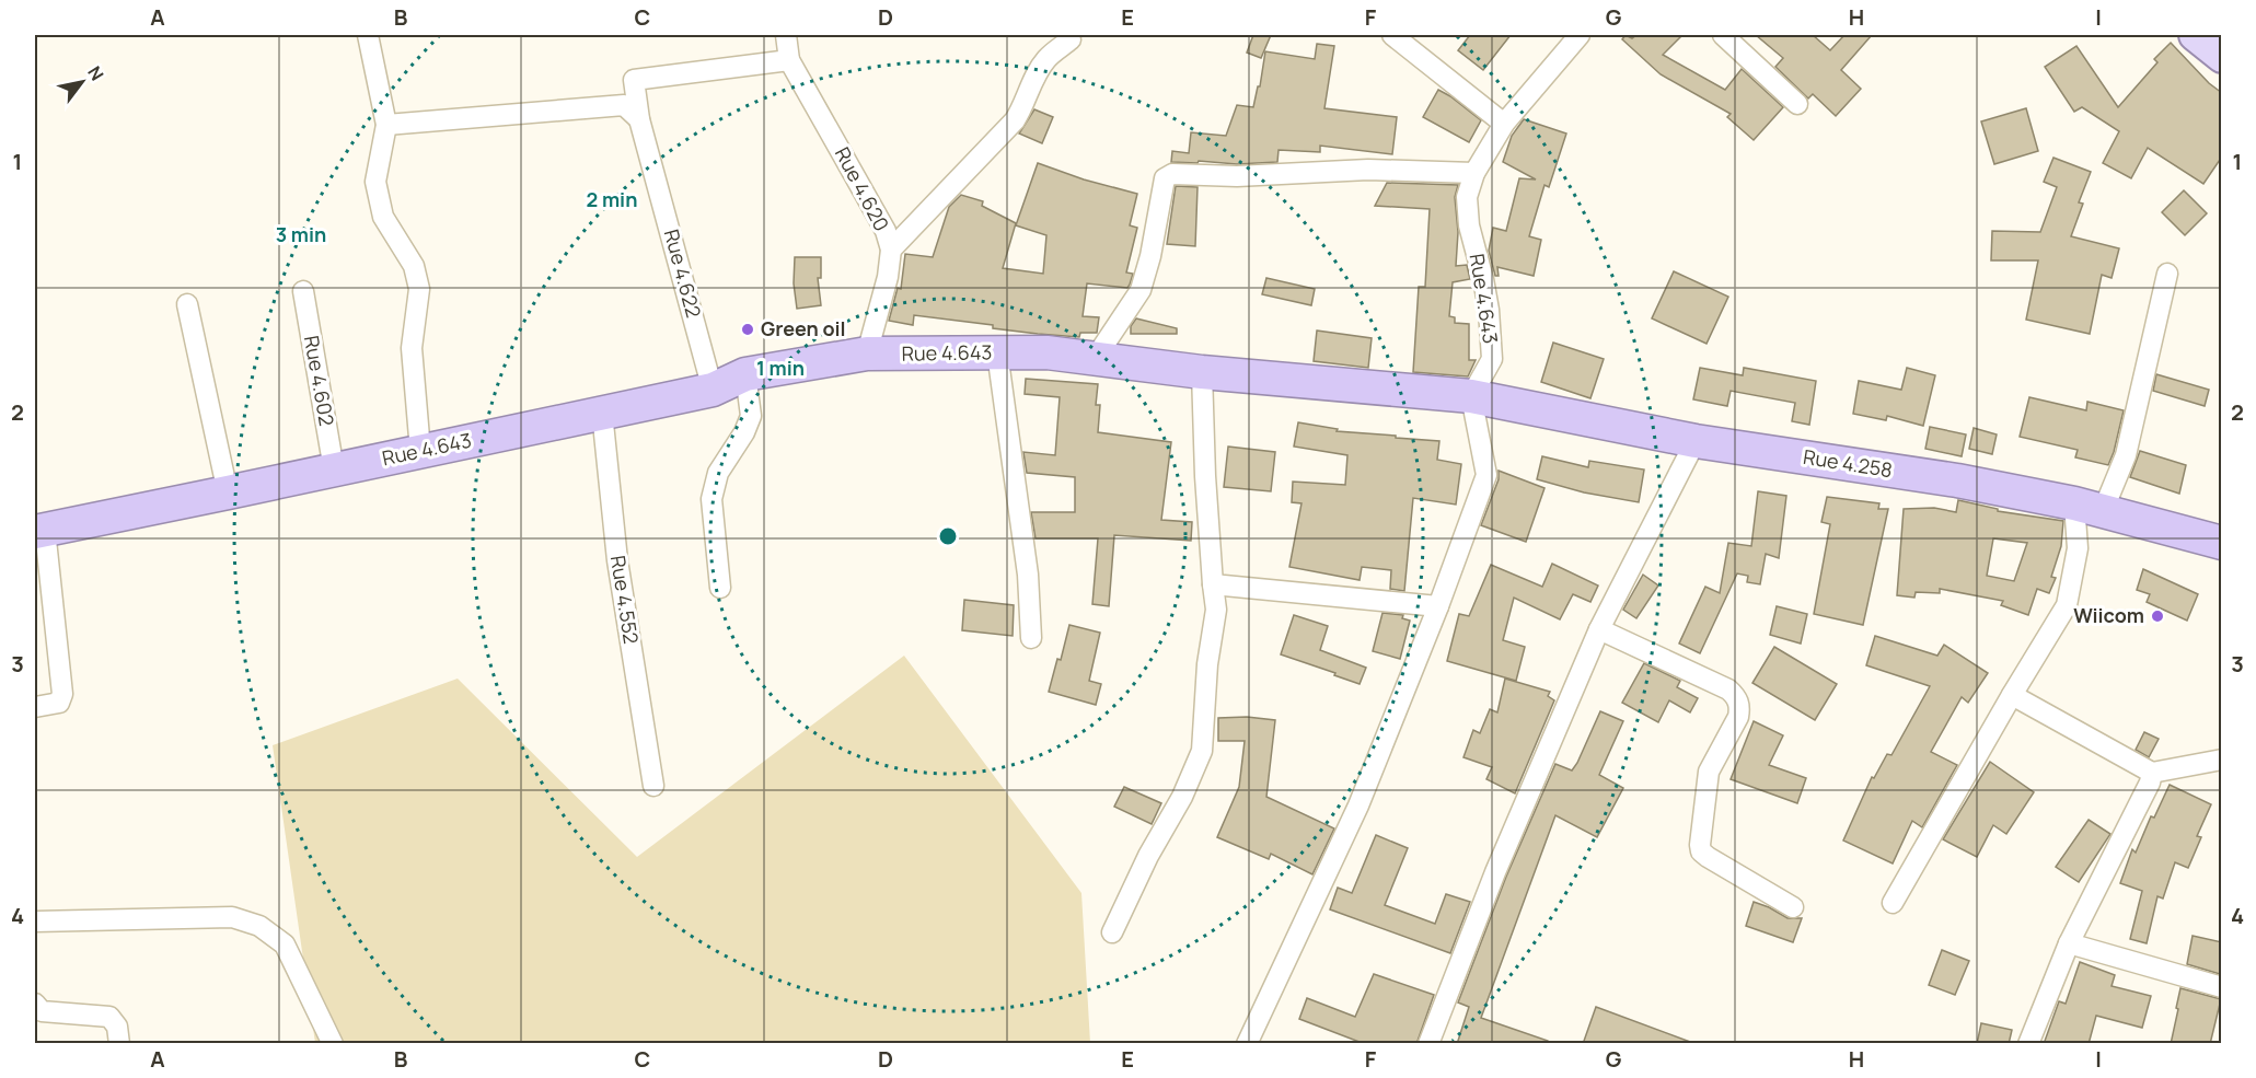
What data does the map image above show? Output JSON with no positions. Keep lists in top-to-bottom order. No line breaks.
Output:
{"streets":{"highway":["Rue 4.643","Rue 4.258"],"street":["Rue 4.620","Rue 4.622","Rue 4.602","Rue 4.552"]},"crossings":[["Rue 4.620","Rue 4.622"],["Rue 4.620","Rue 4.643"],["Rue 4.622","Rue 4.643"],["Rue 4.643","Rue 4.602"],["Rue 4.643","Rue 4.258"],["Rue 4.643","Rue 4.552"]],"places":["Green oil","Wiicom"],"north":"top right","grid":{"columns":["A","B","C","D","E","F","G","H","I"],"rows":["1","2","3","4"]},"rings":["2 min","3 min","1 min"]}
